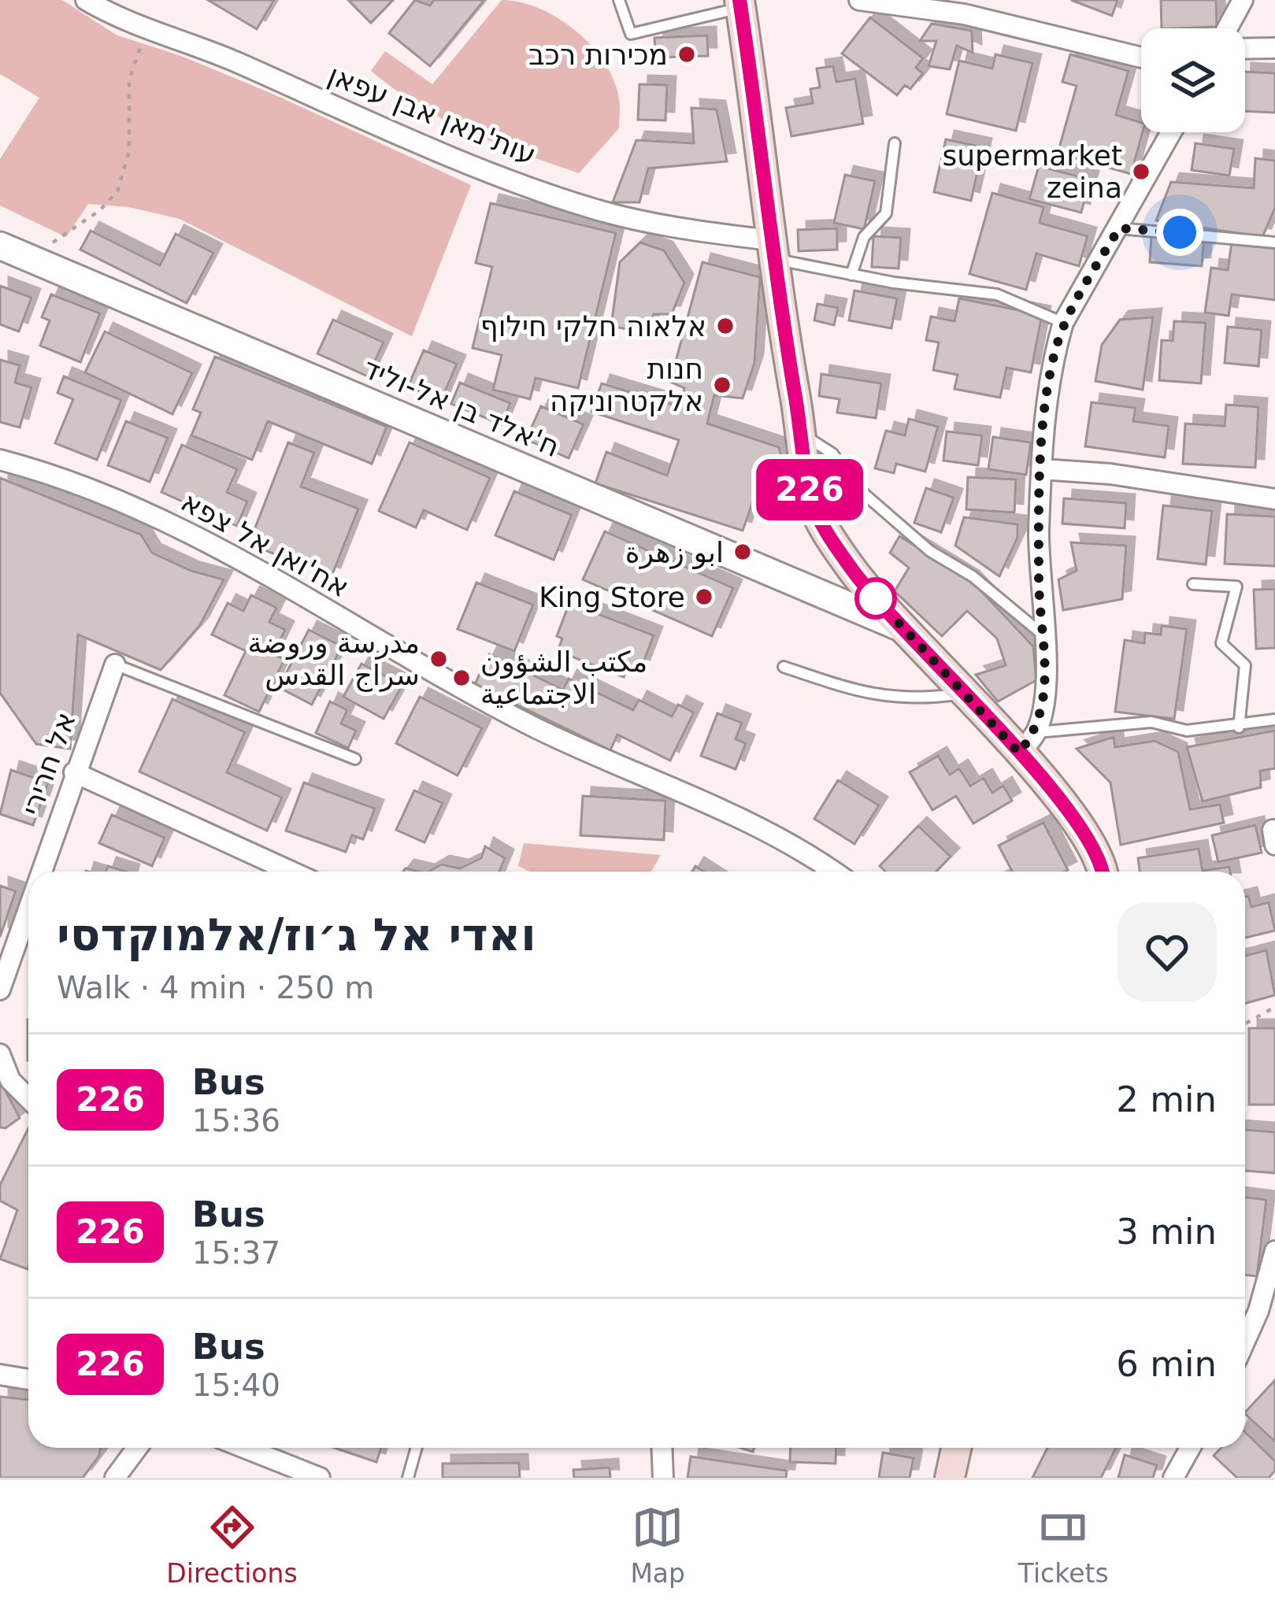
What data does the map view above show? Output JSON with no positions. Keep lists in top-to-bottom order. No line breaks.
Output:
{"streets":{"street":["עות'מאן אבן עפאן","ח'אלד בן אל-וליד","אח'ואן אל צפא","אל חרירי"]},"places":["מכירות רכב","supermarket zeina","אלאוה חלקי חילוף","חנות אלקטרוניקה","ابو زهرة","King Store","مدرسة وروضة سراج القدس","مكتب الشؤون الاجتماعية"],"lines":["bus line 226"],"page":{"on_map":"226","heading":["ואדי אל ג׳וז/אלמוקדסי","Walk · 4 min · 250 m"],"list":[{"mark":"226","name":"Bus","note":"15:36","value":"2 min"},{"mark":"226","name":"Bus","note":"15:37","value":"3 min"},{"mark":"226","name":"Bus","note":"15:40","value":"6 min"}],"tabs":["Directions","Map","Tickets"]}}
